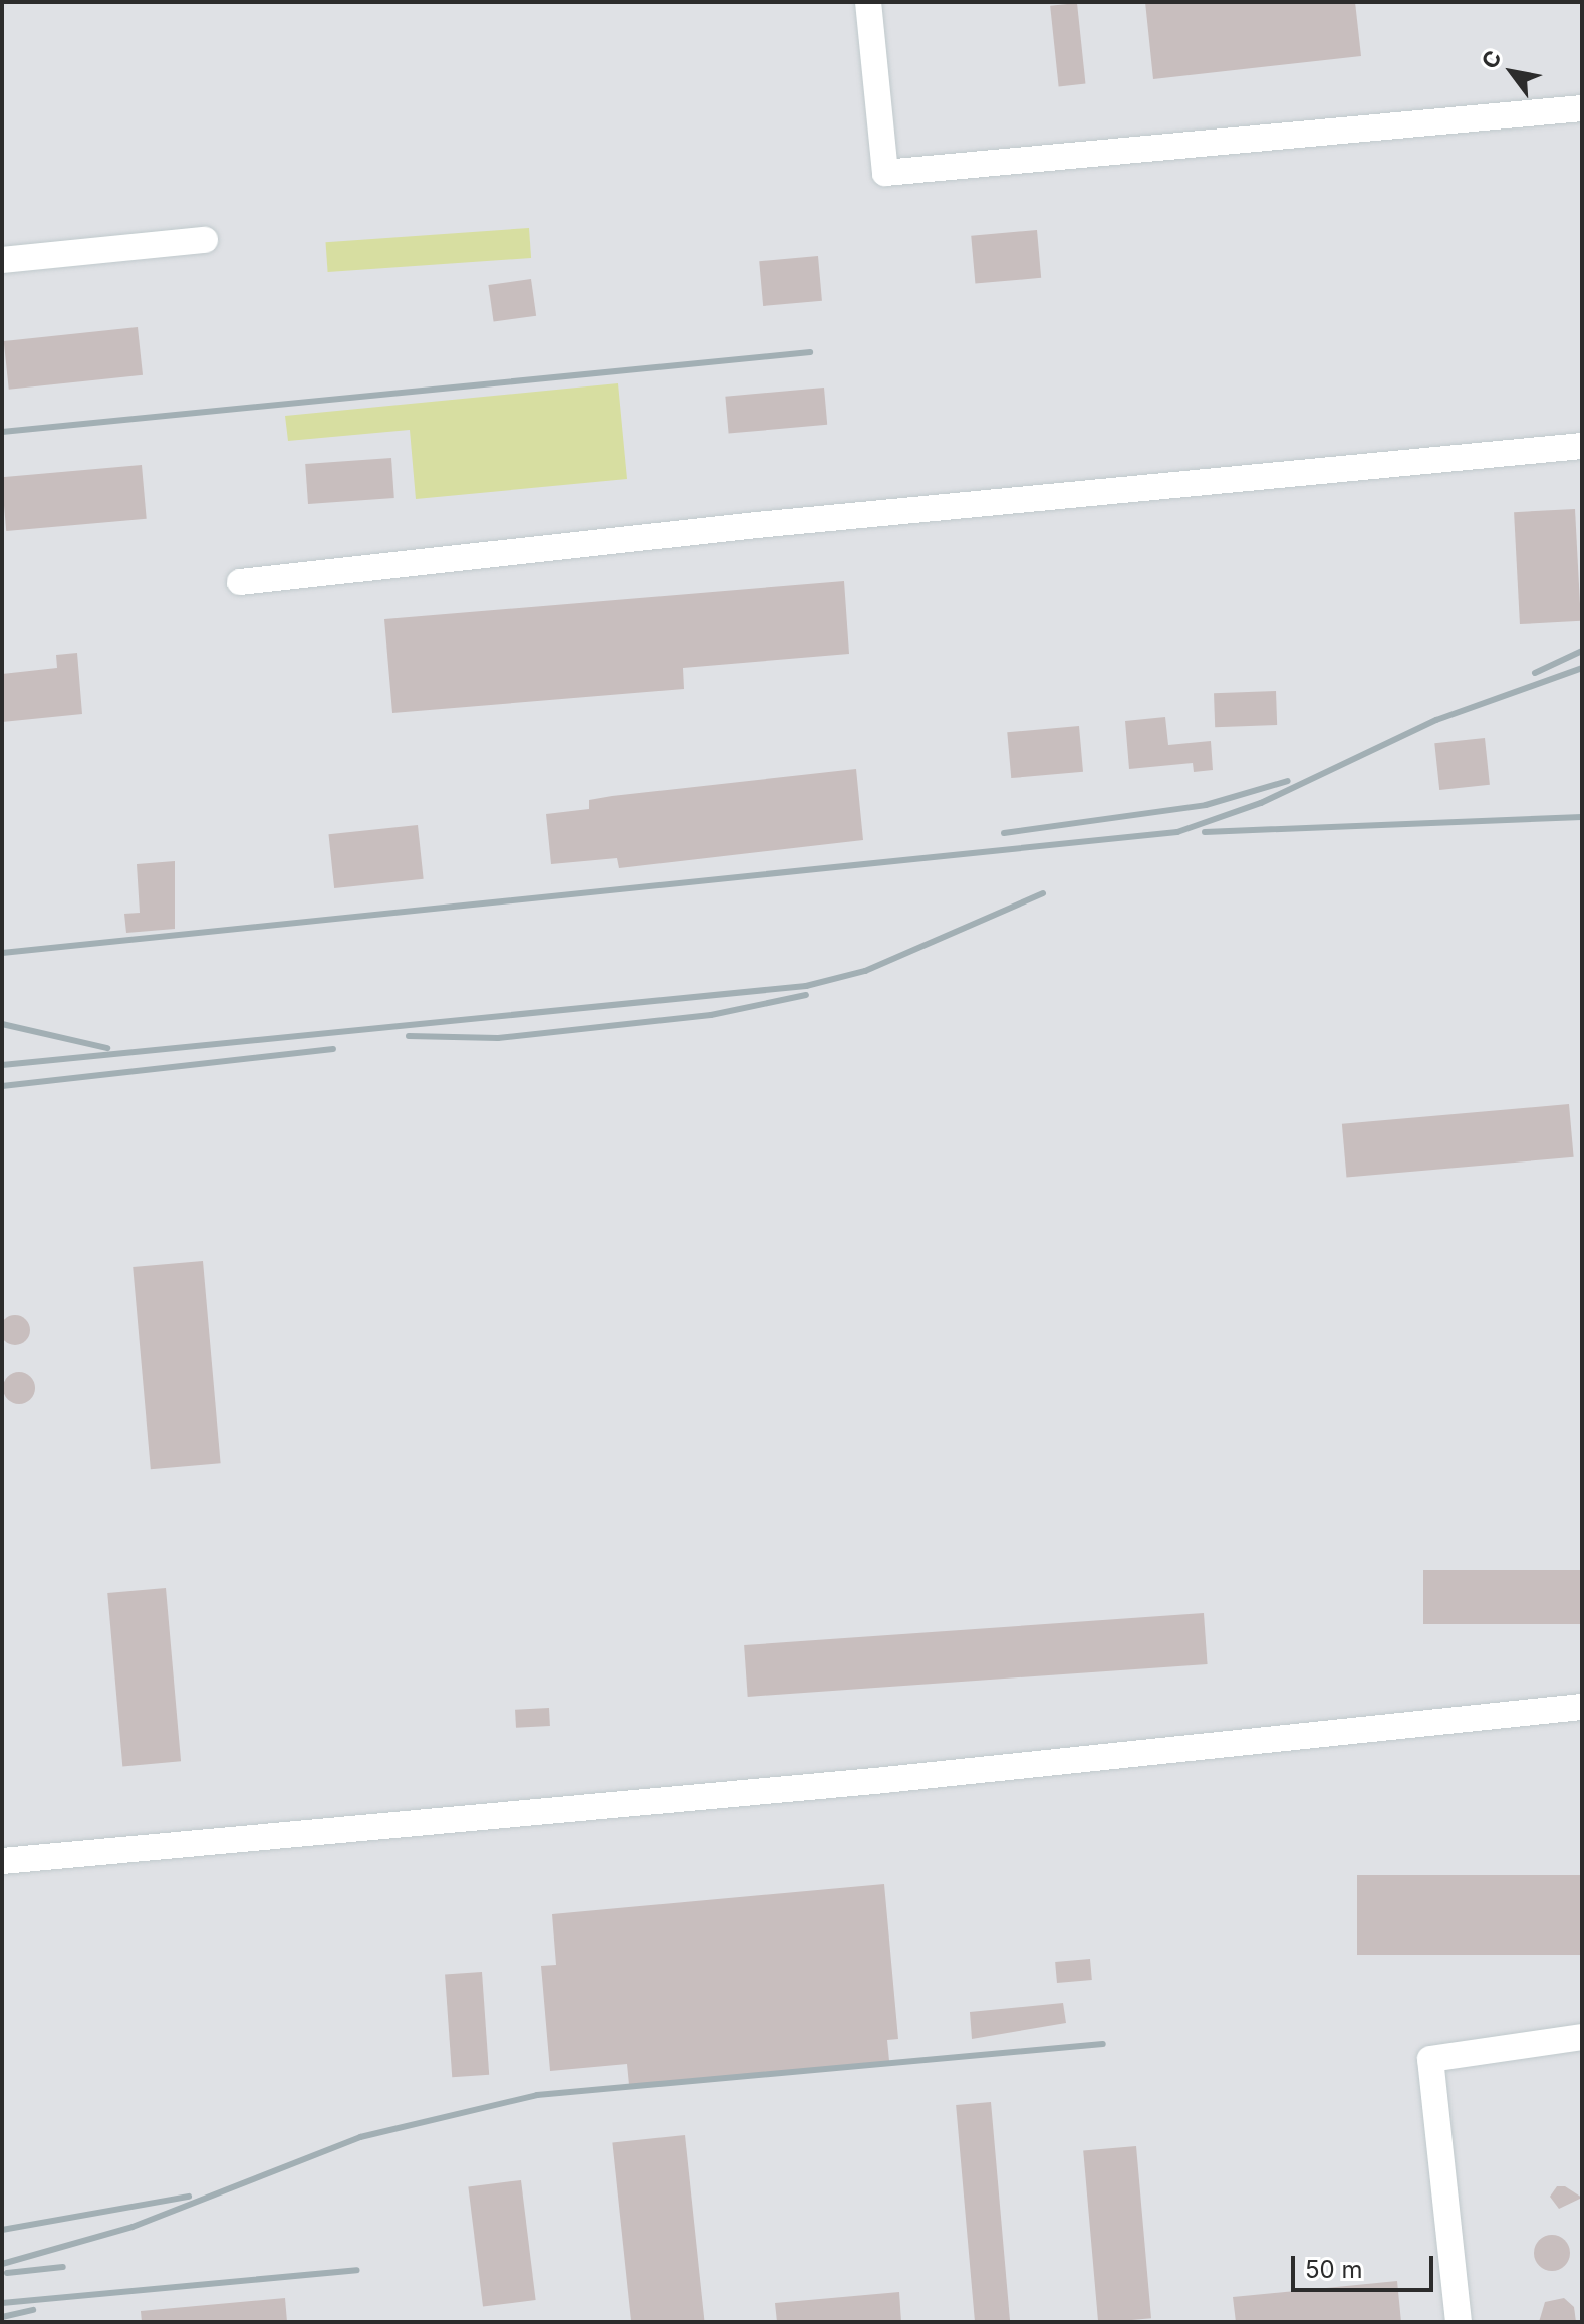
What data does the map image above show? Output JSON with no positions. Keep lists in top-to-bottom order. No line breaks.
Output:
{"scale_bar":"50 m","north":"top left"}
